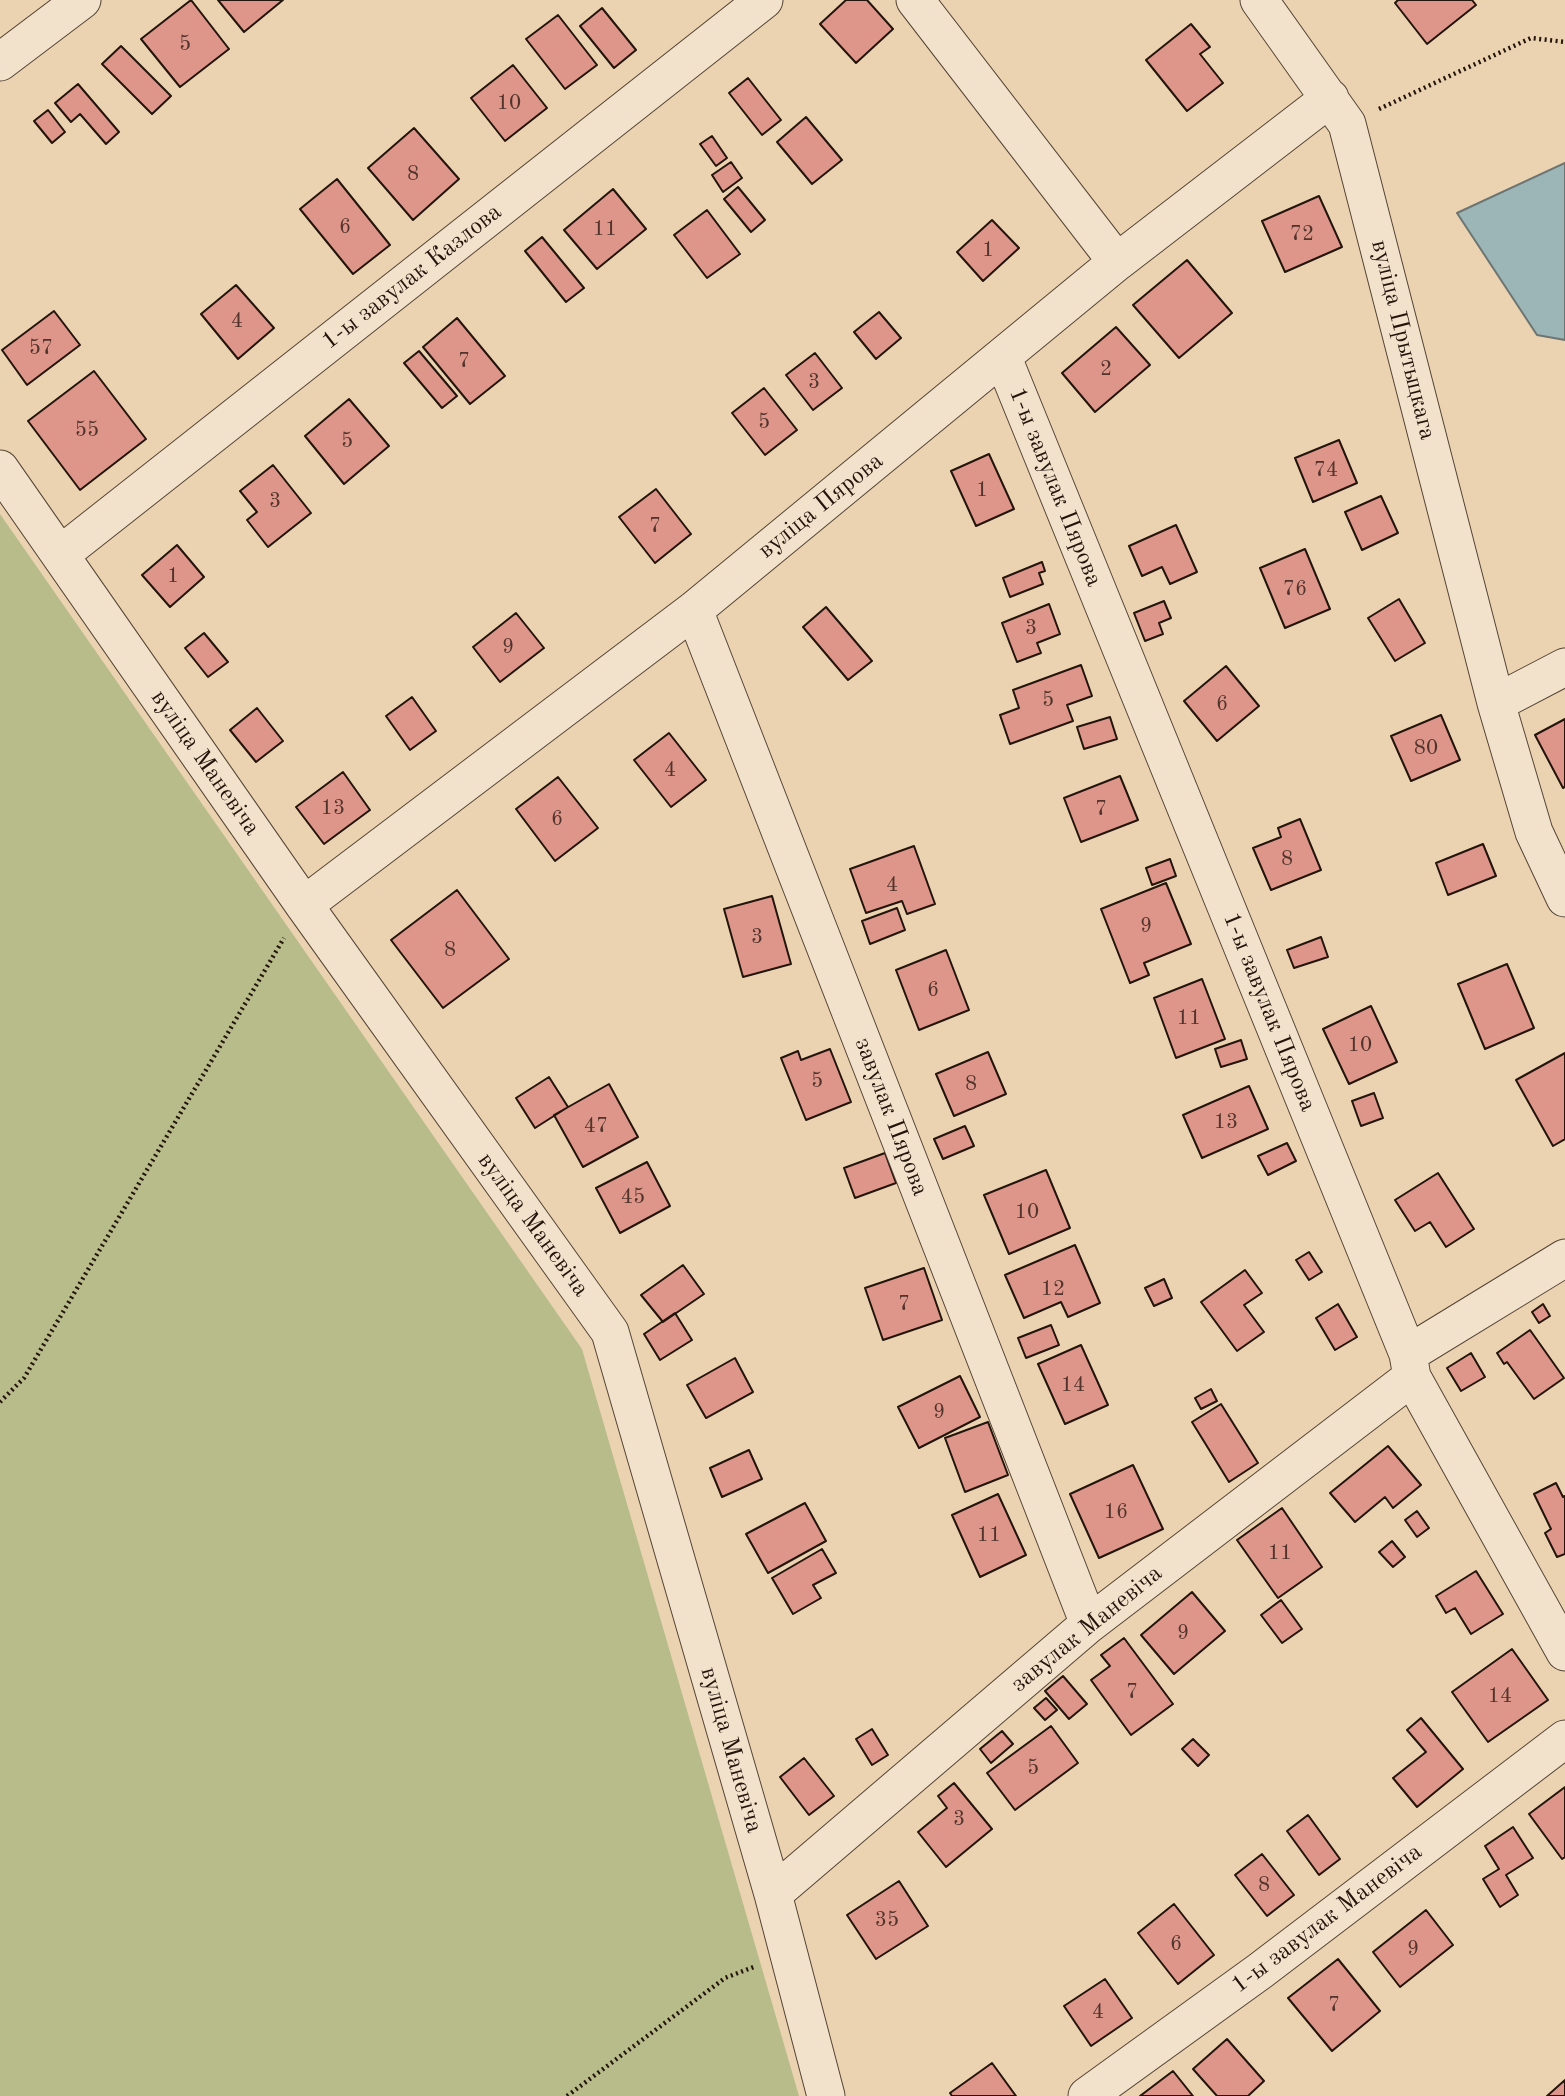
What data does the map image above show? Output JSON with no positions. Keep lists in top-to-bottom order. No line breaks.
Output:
{"streets":{"street":["1-ы завулак Казлова","вуліца Прытыцкага","1-ы завулак Пярова","вуліца Пярова","вуліца Маневіча","завулак Пярова","завулак Маневіча","1-ы завулак Маневіча"]},"crossings":[["1-ы завулак Казлова","вуліца Маневіча"],["вуліца Прытыцкага","вуліца Пярова"],["1-ы завулак Пярова","вуліца Пярова"],["1-ы завулак Пярова","завулак Маневіча"],["вуліца Пярова","вуліца Маневіча"],["вуліца Пярова","завулак Пярова"],["вуліца Маневіча","завулак Маневіча"],["завулак Пярова","завулак Маневіча"]],"house_numbers":["5","10","8","6","11","72","1","4","57","7","2","3","5","55","5","74","1","3","7","1","76","3","9","5","6","80","4","13","7","6","8","4","9","3","8","6","11","10","5","8","13","47","45","10","12","7","14","9","16","11","11","9","7","14","5","3","8","35","6","9","7","4"]}
